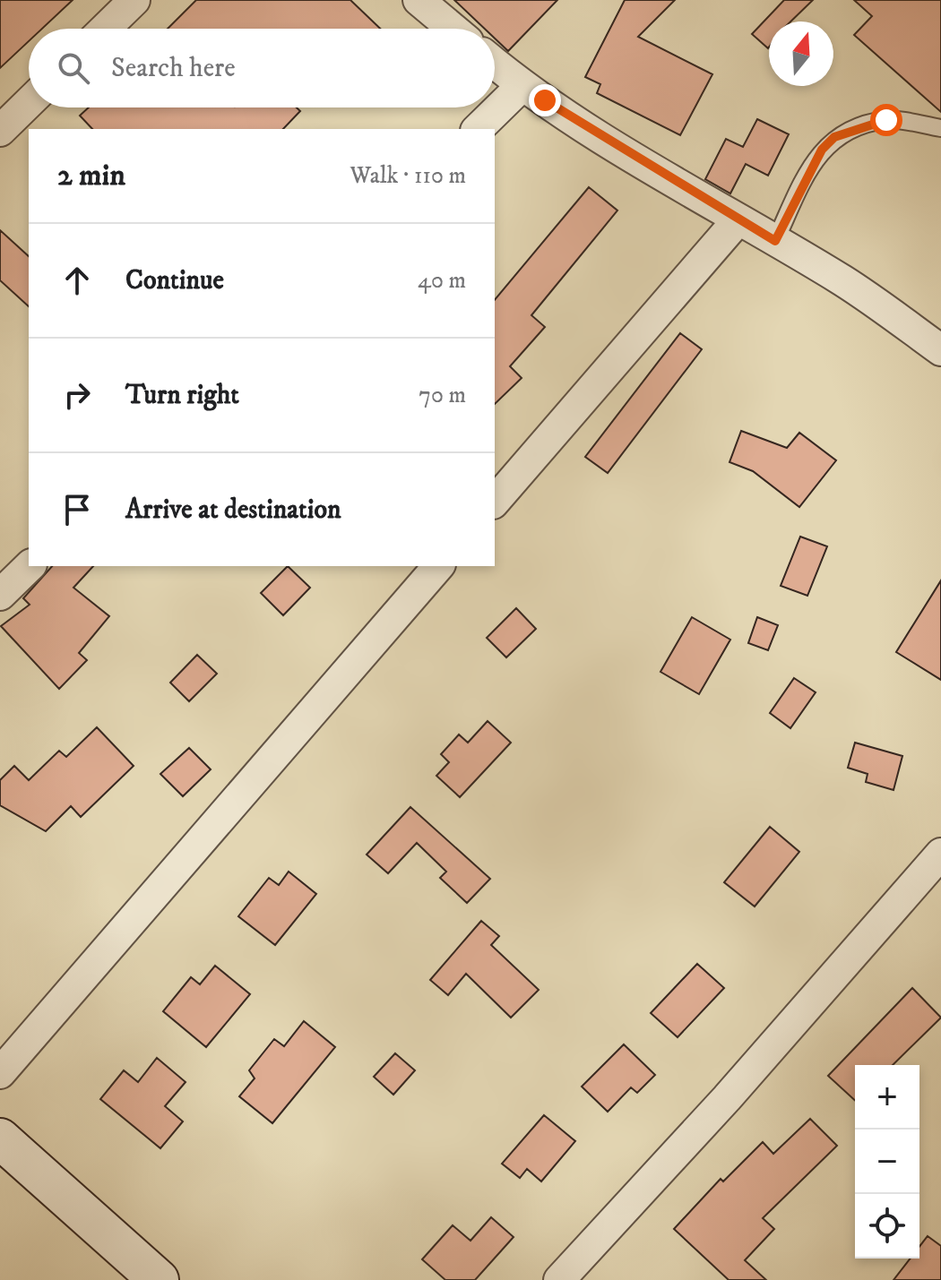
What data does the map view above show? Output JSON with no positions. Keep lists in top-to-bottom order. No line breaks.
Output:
{"north":"top","page":{"search":"Search here","heading":["2 min","Walk · 110 m"],"list":[["Continue","40 m"],["Turn right","70 m"],"Arrive at destination"],"map_buttons":["+","−"]}}
